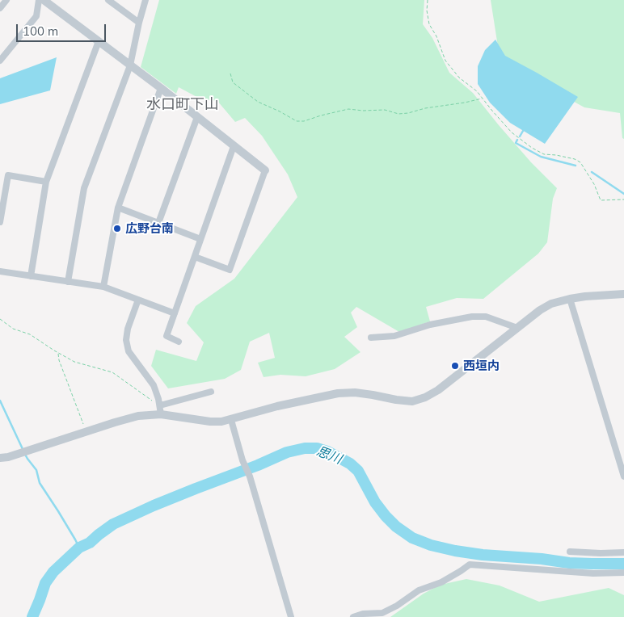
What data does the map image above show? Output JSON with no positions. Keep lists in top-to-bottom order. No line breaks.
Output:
{"districts":["水口町下山"],"water":["思川"],"places":["広野台南","西垣内"],"scale_bar":"100 m"}
